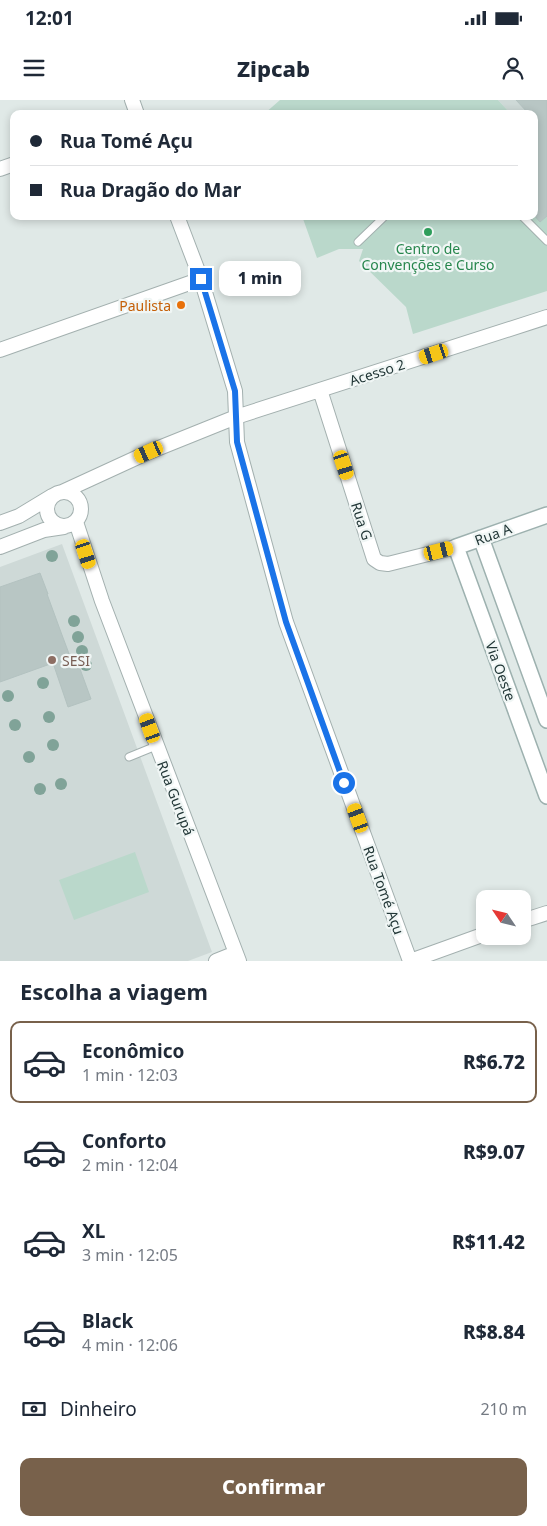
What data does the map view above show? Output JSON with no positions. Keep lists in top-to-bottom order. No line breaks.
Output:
{"streets":{"street":["Acesso 2","Rua G","Rua A","Via Oeste","Rua Gurupá","Rua Tomé Açu"]},"crossings":[["Acesso 2","Rua G"],["Acesso 2","Rua Gurupá"],["Acesso 2","Rua Tomé Açu"],["Rua G","Rua A"],["Rua A","Via Oeste"]],"places":["Centro de Convenções e Curso","Paulista","SESI"],"north":"top left","page":{"status":"12:01","header":"Zipcab","banner":["Rua Tomé Açu","Rua Dragão do Mar"],"bubble":"1 min","heading":"Escolha a viagem","list":[{"name":"Econômico","note":"1 min · 12:03","value":"R$6.72"},{"name":"Conforto","note":"2 min · 12:04","value":"R$9.07"},{"name":"XL","note":"3 min · 12:05","value":"R$11.42"},{"name":"Black","note":"4 min · 12:06","value":"R$8.84"}],"pay":["Dinheiro","210 m"],"buttons":"Confirmar"}}
